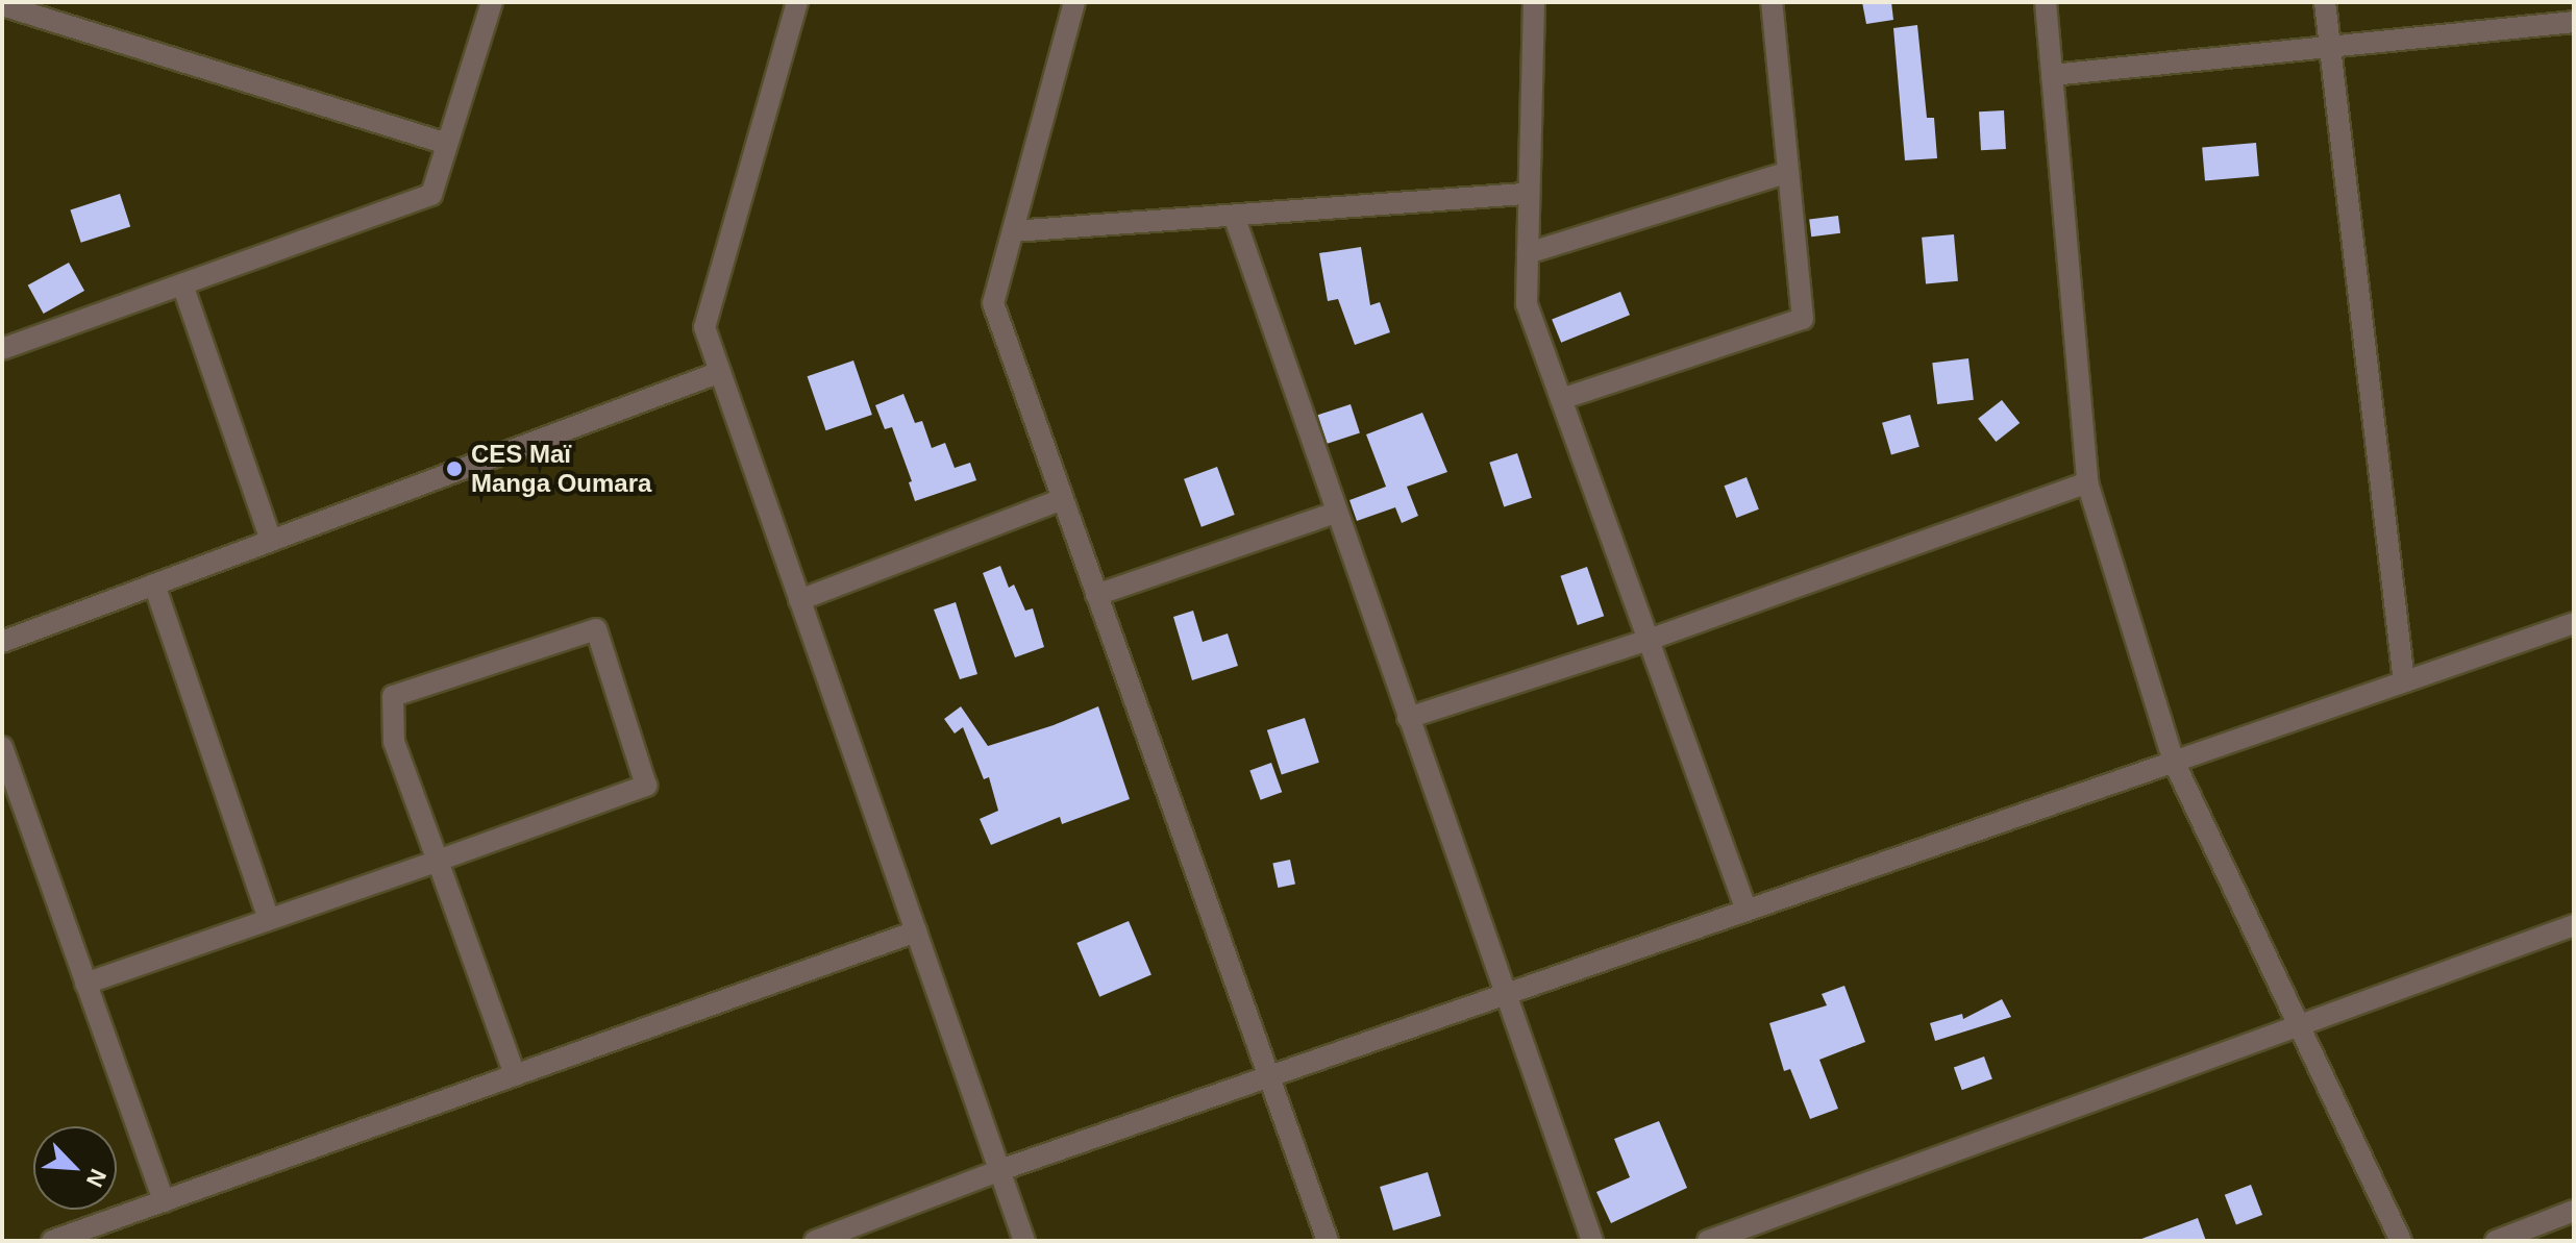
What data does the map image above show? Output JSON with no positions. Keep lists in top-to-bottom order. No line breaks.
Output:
{"places":["CES Maï Manga Oumara"],"north":"bottom right"}
